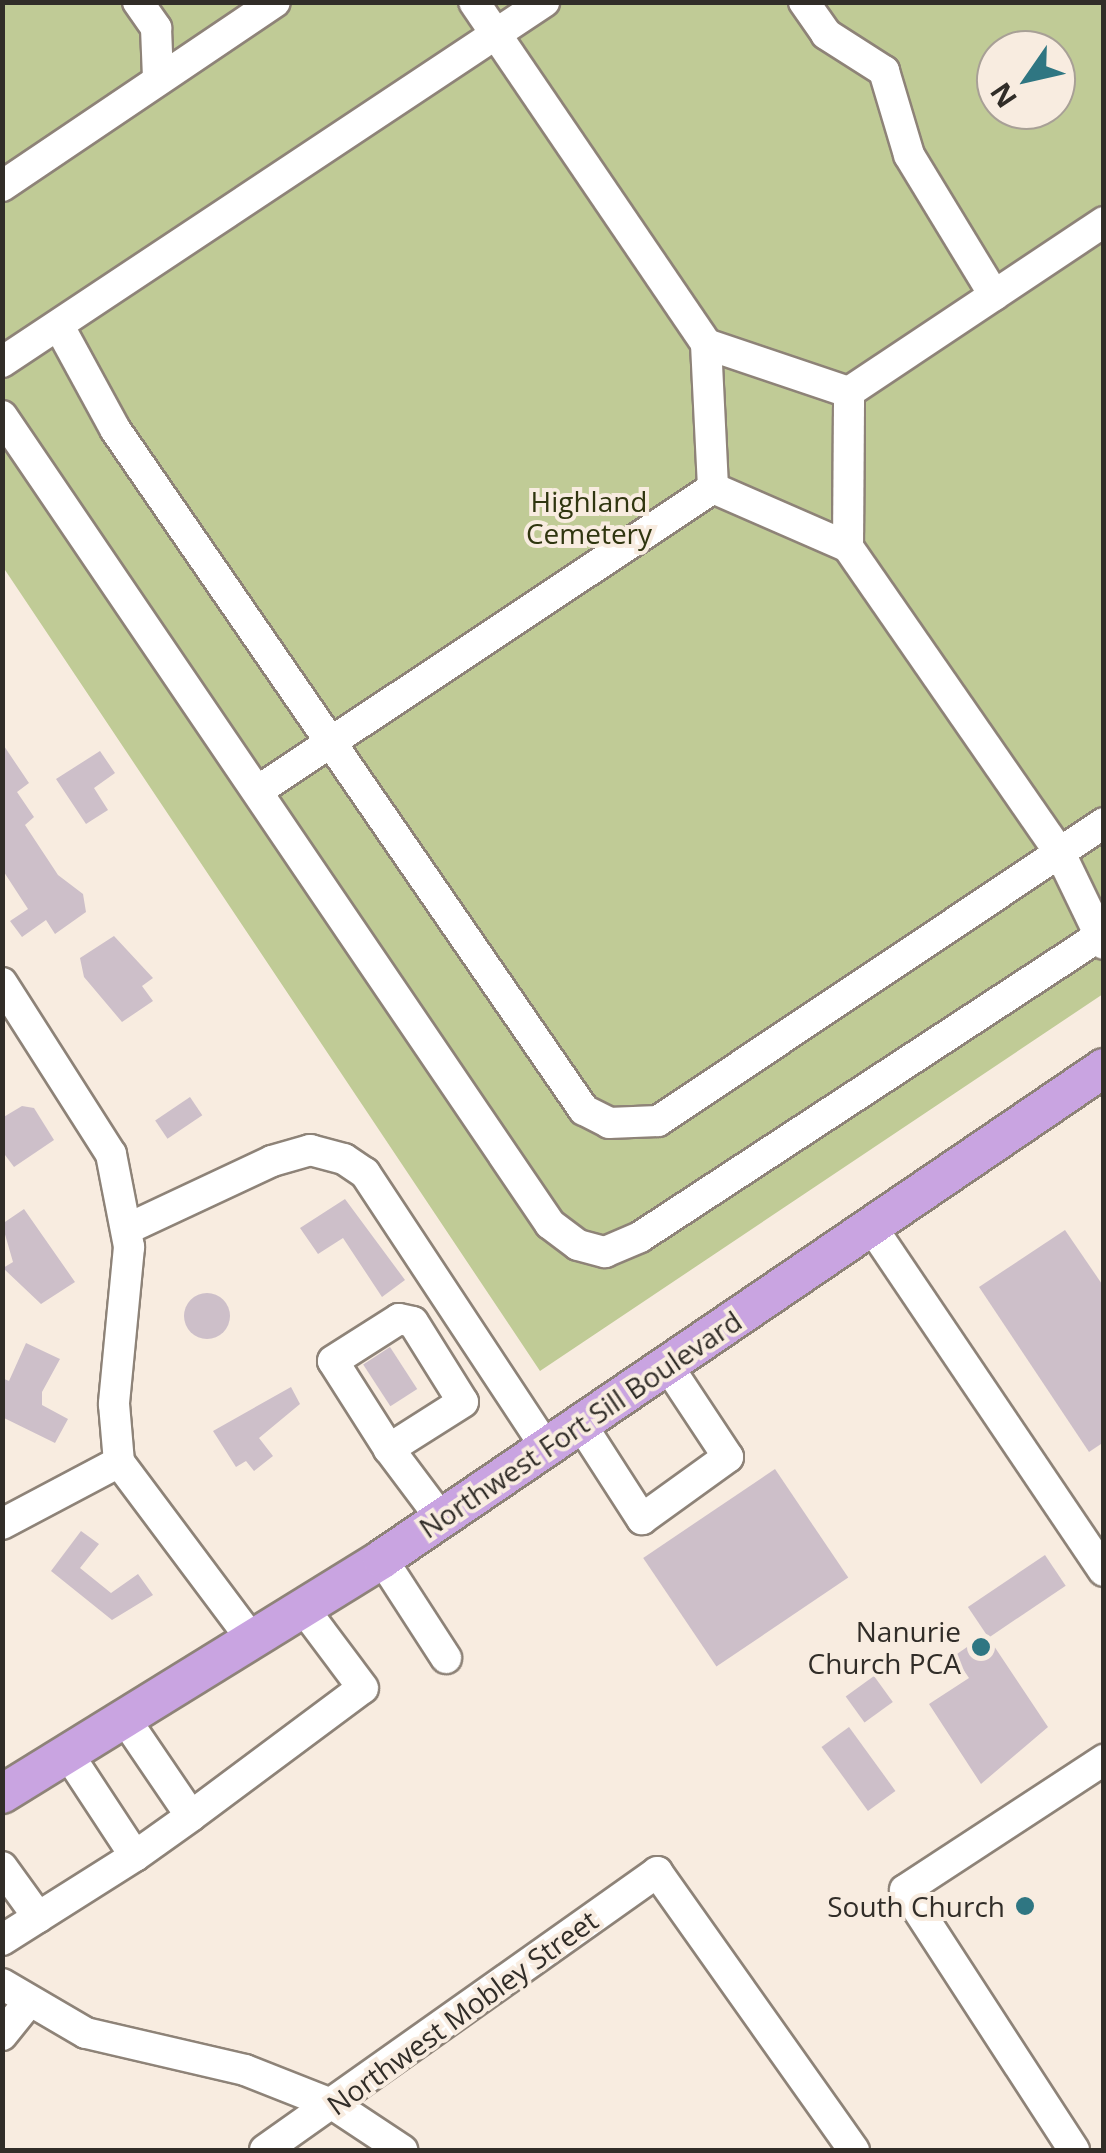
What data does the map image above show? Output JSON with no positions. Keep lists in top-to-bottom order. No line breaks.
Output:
{"streets":{"main road":["Northwest Fort Sill Boulevard"],"street":["Northwest Mobley Street"]},"parks":["Highland Cemetery"],"places":["Nanurie Church PCA","South Church"],"north":"bottom left"}
